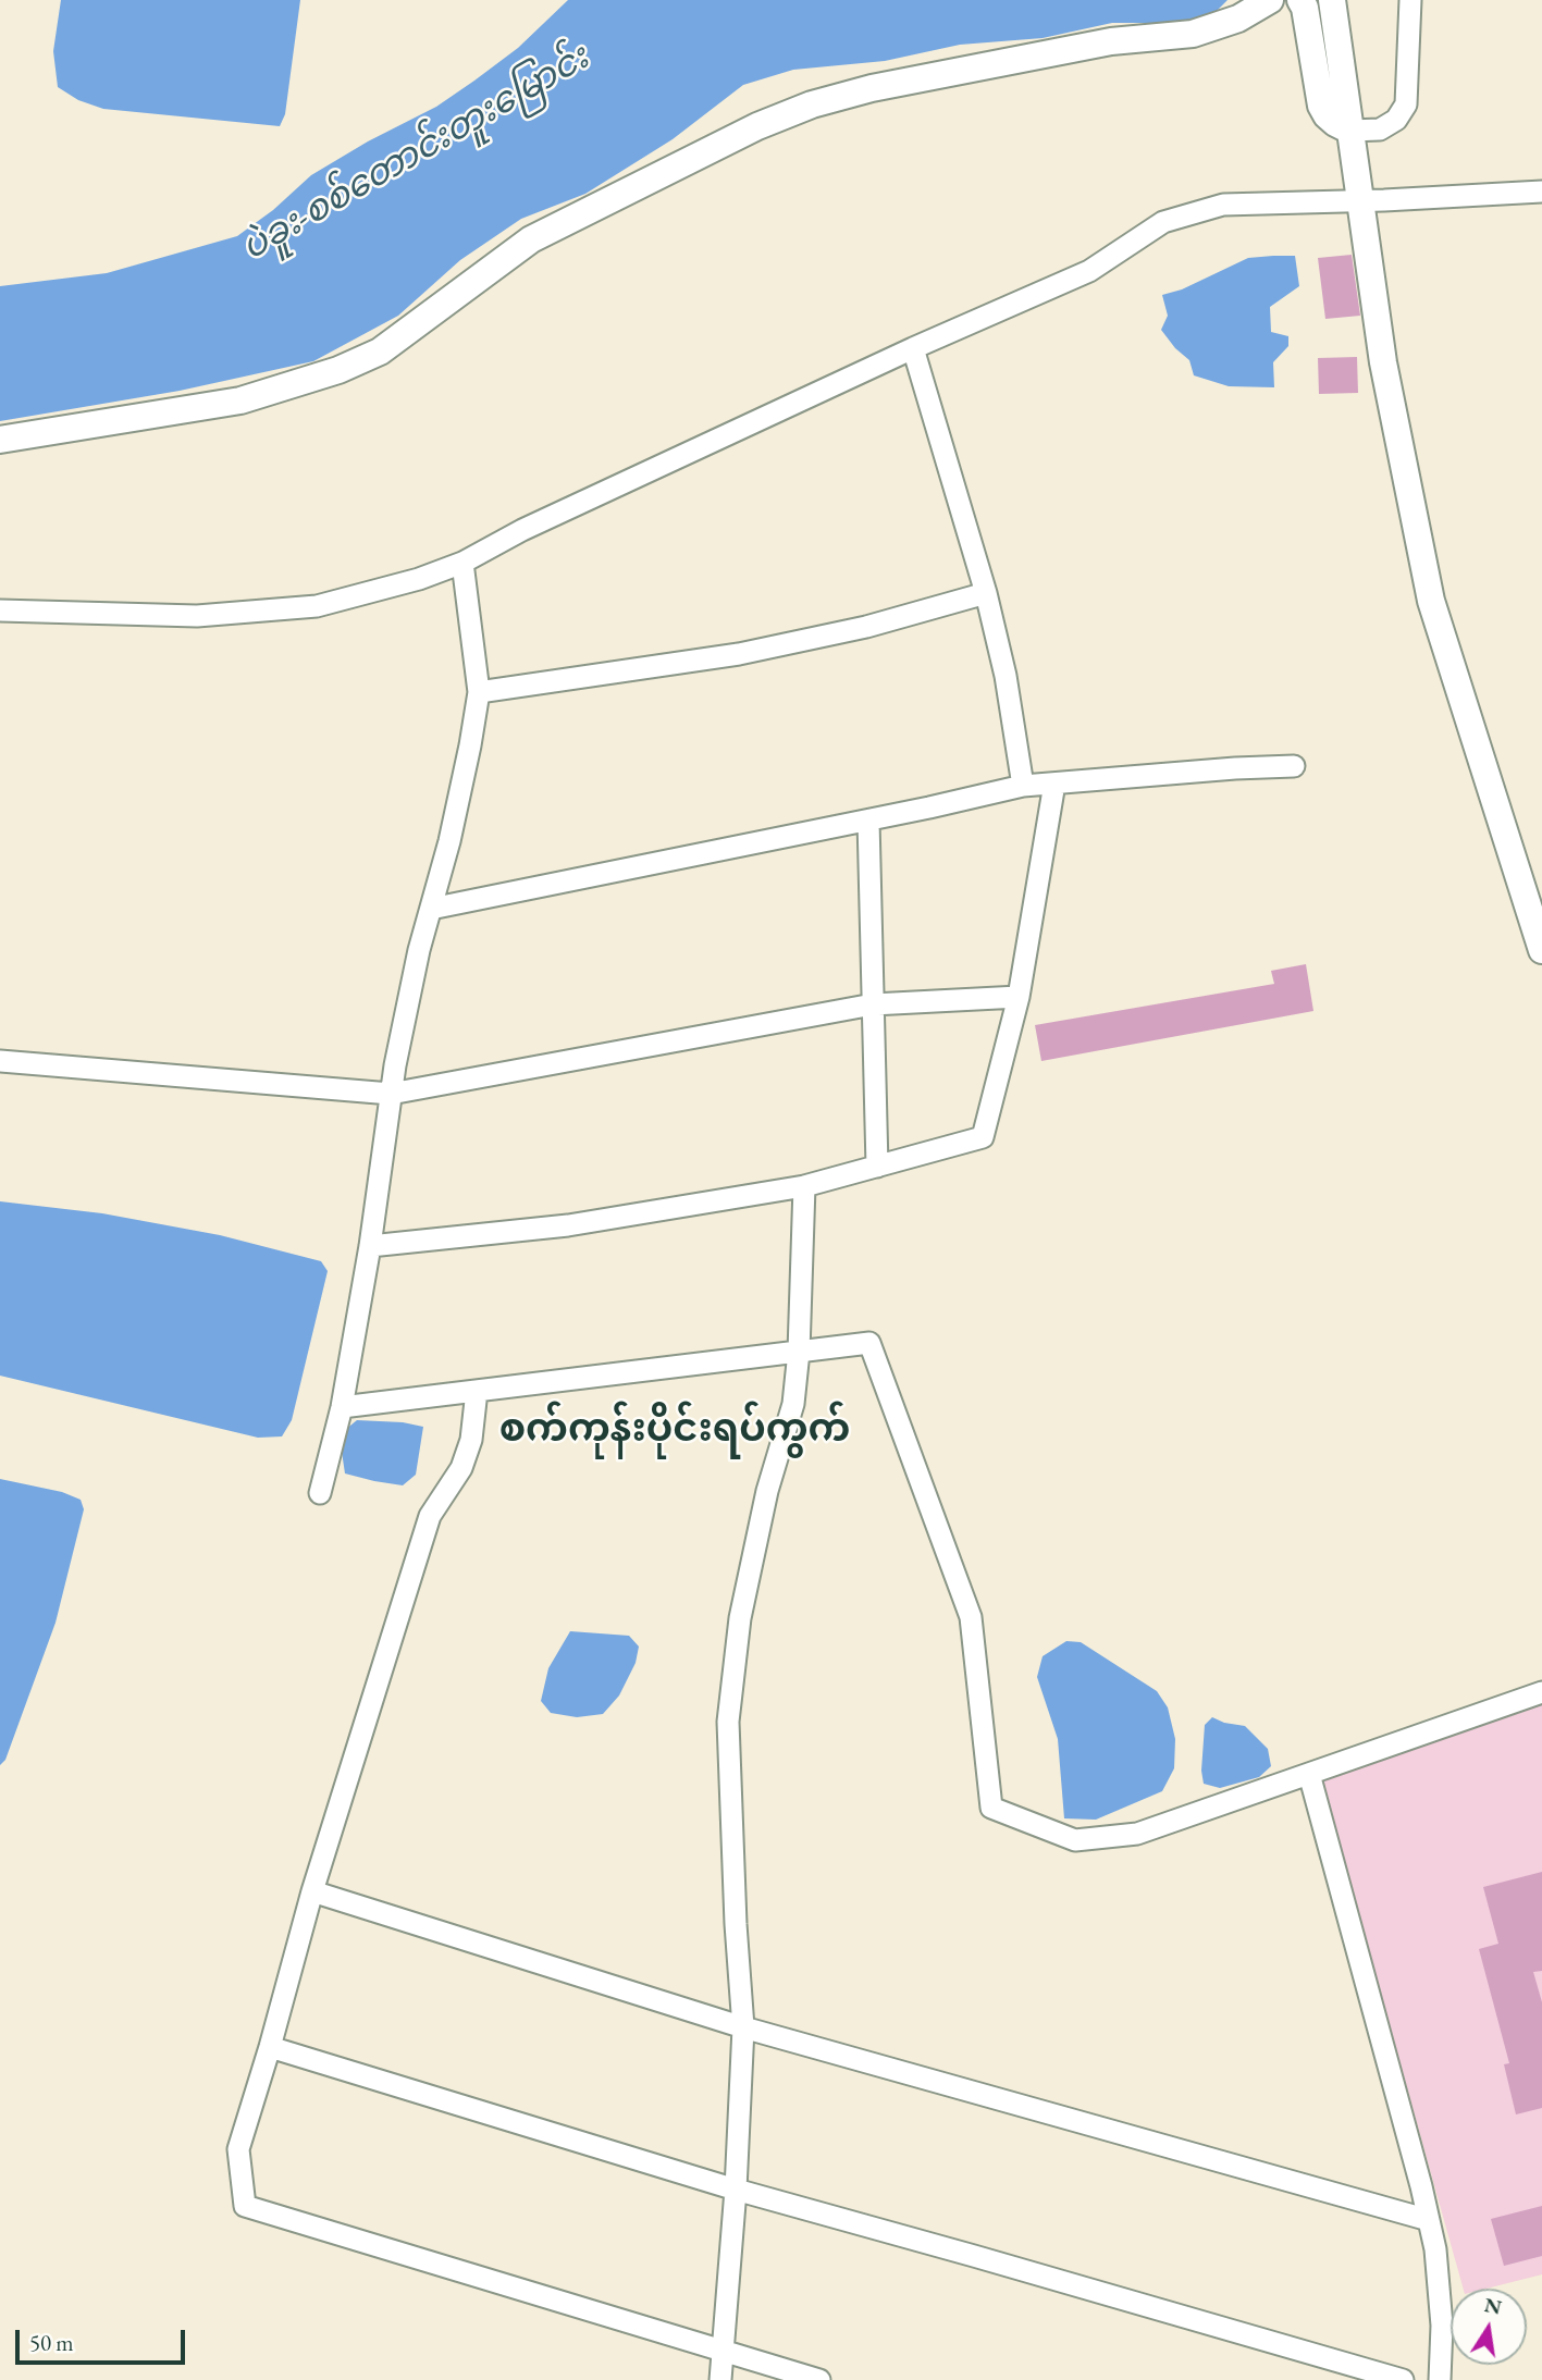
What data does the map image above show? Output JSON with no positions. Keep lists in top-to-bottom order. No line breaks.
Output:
{"districts":["စက်ကုန်းပိုင်းရပ်ကွက်"],"water":["ပဲခူး-စစ်တောင်းတူးမြောင်း"],"scale_bar":"50 m","north":"top"}
